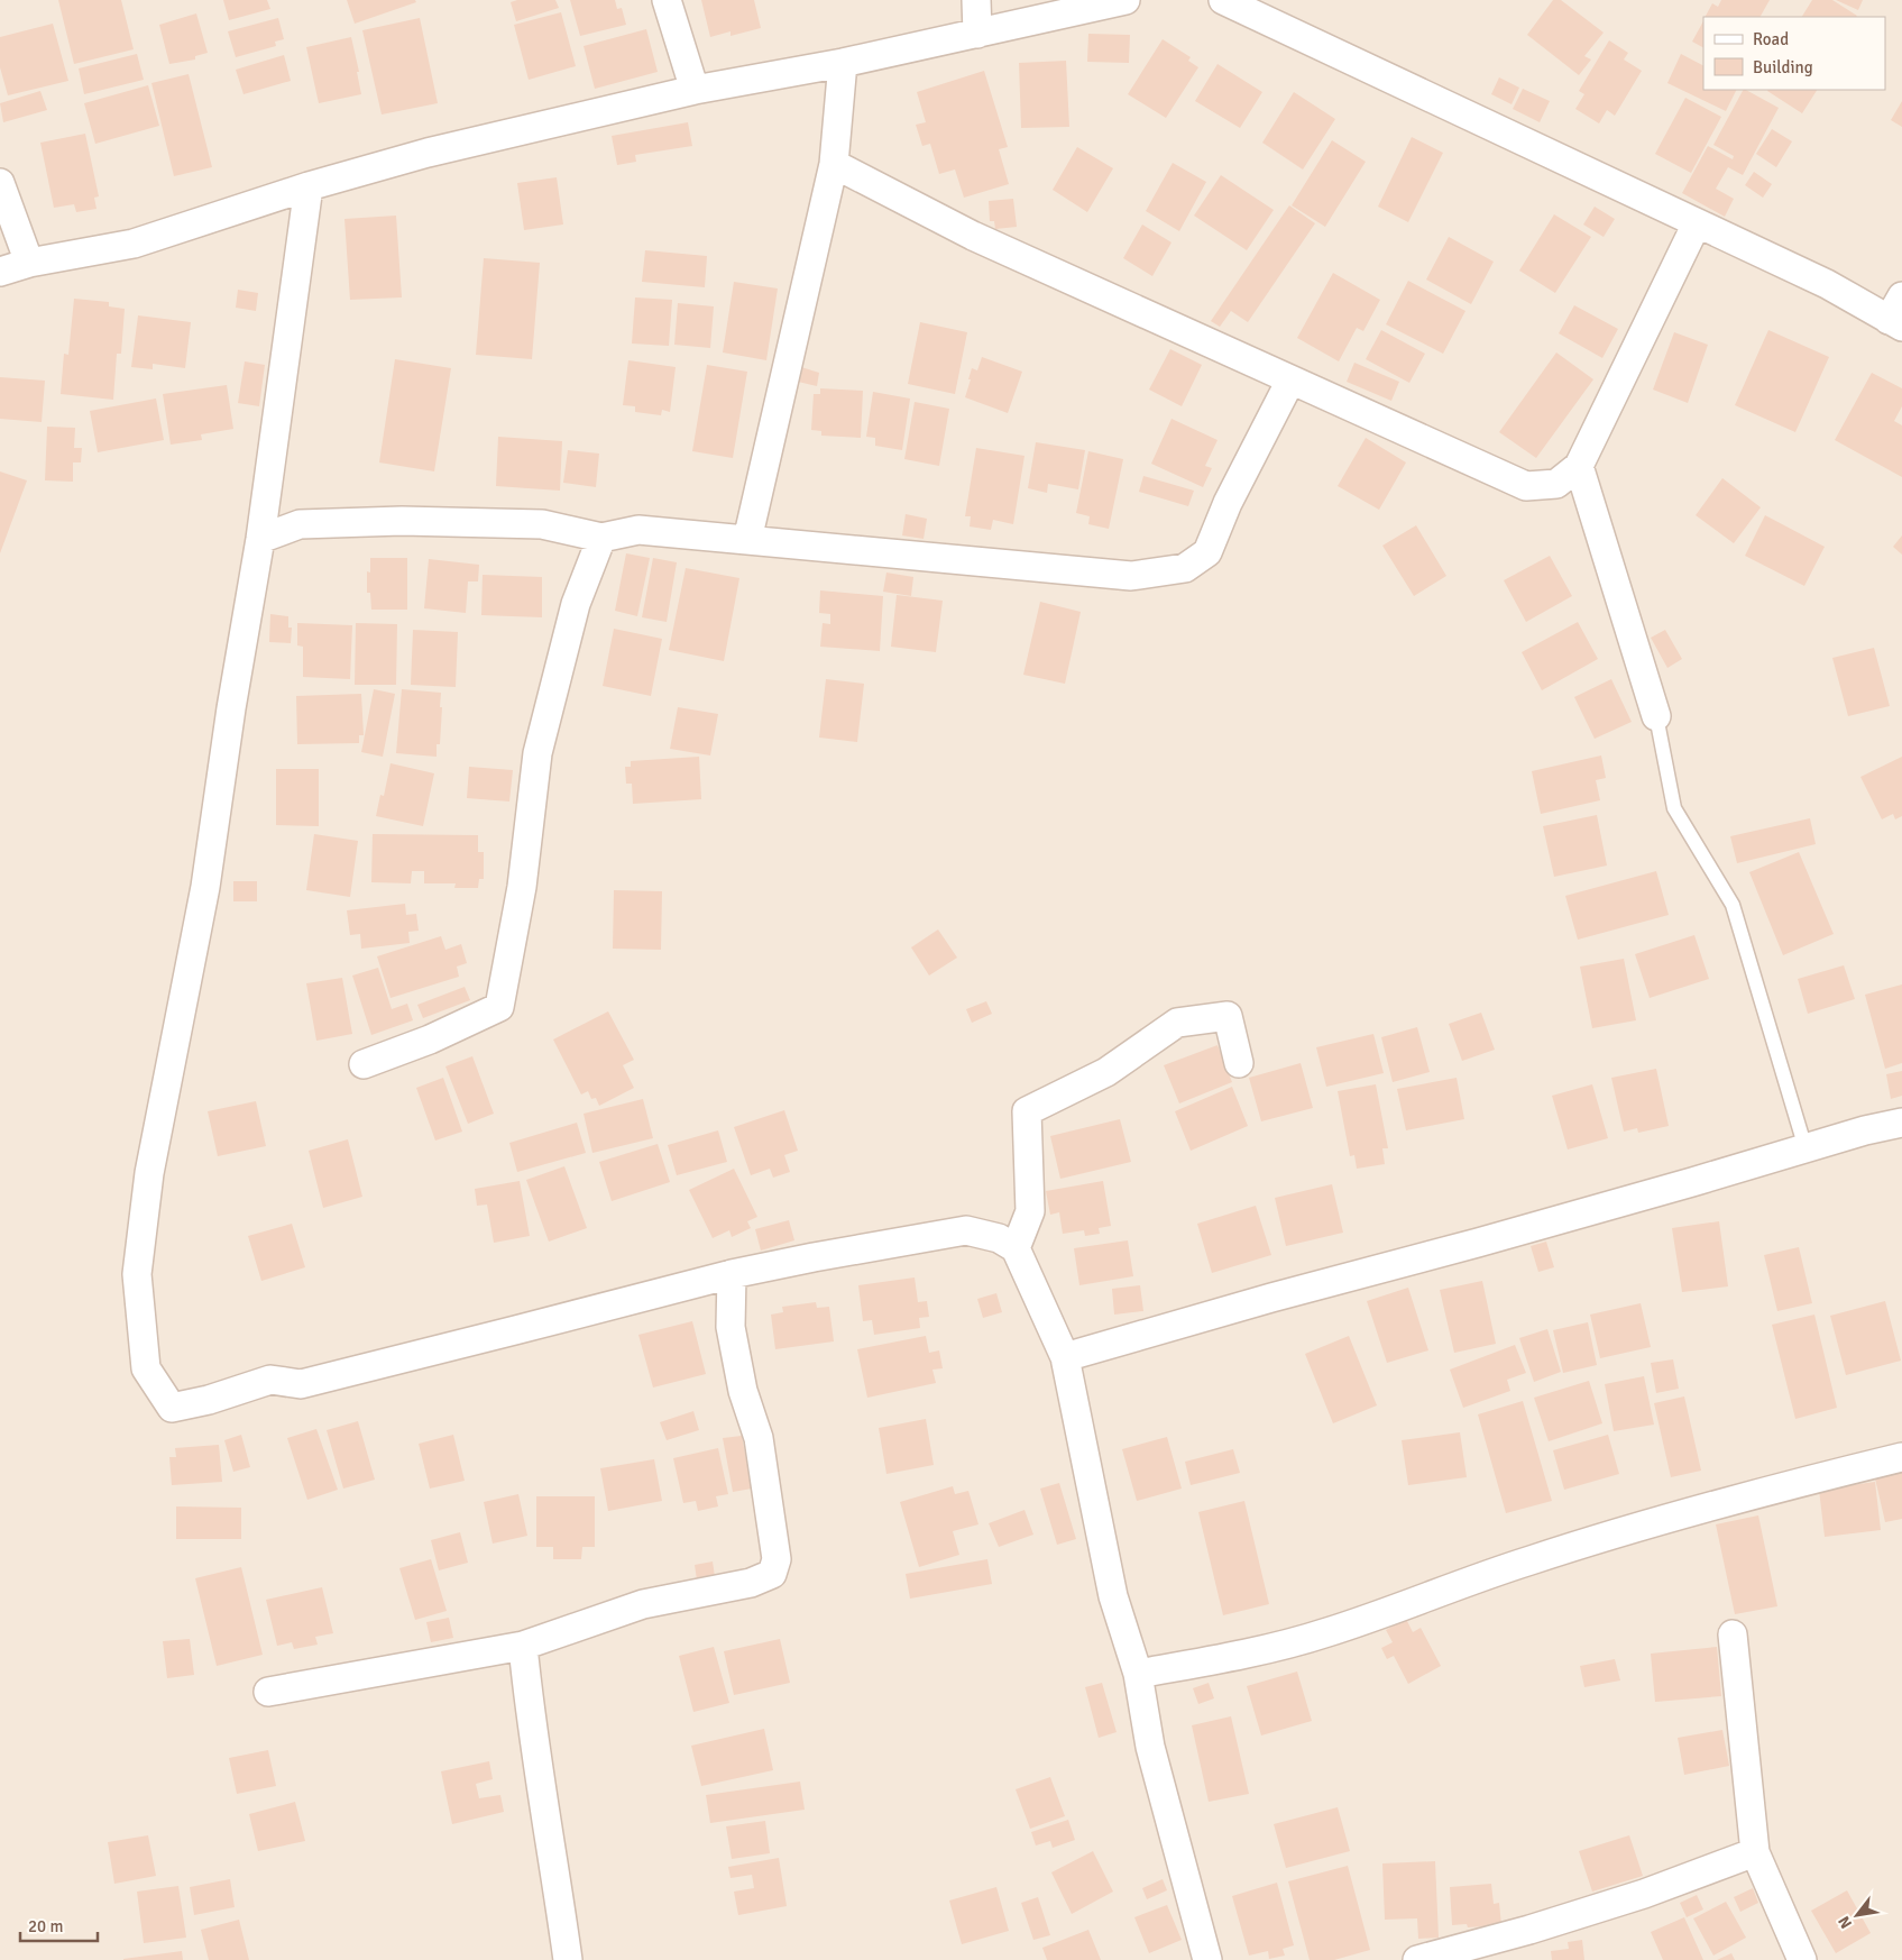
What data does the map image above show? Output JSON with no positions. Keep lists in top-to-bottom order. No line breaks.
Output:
{"legend":["Road","Building"],"scale_bar":"20 m","north":"bottom left"}
